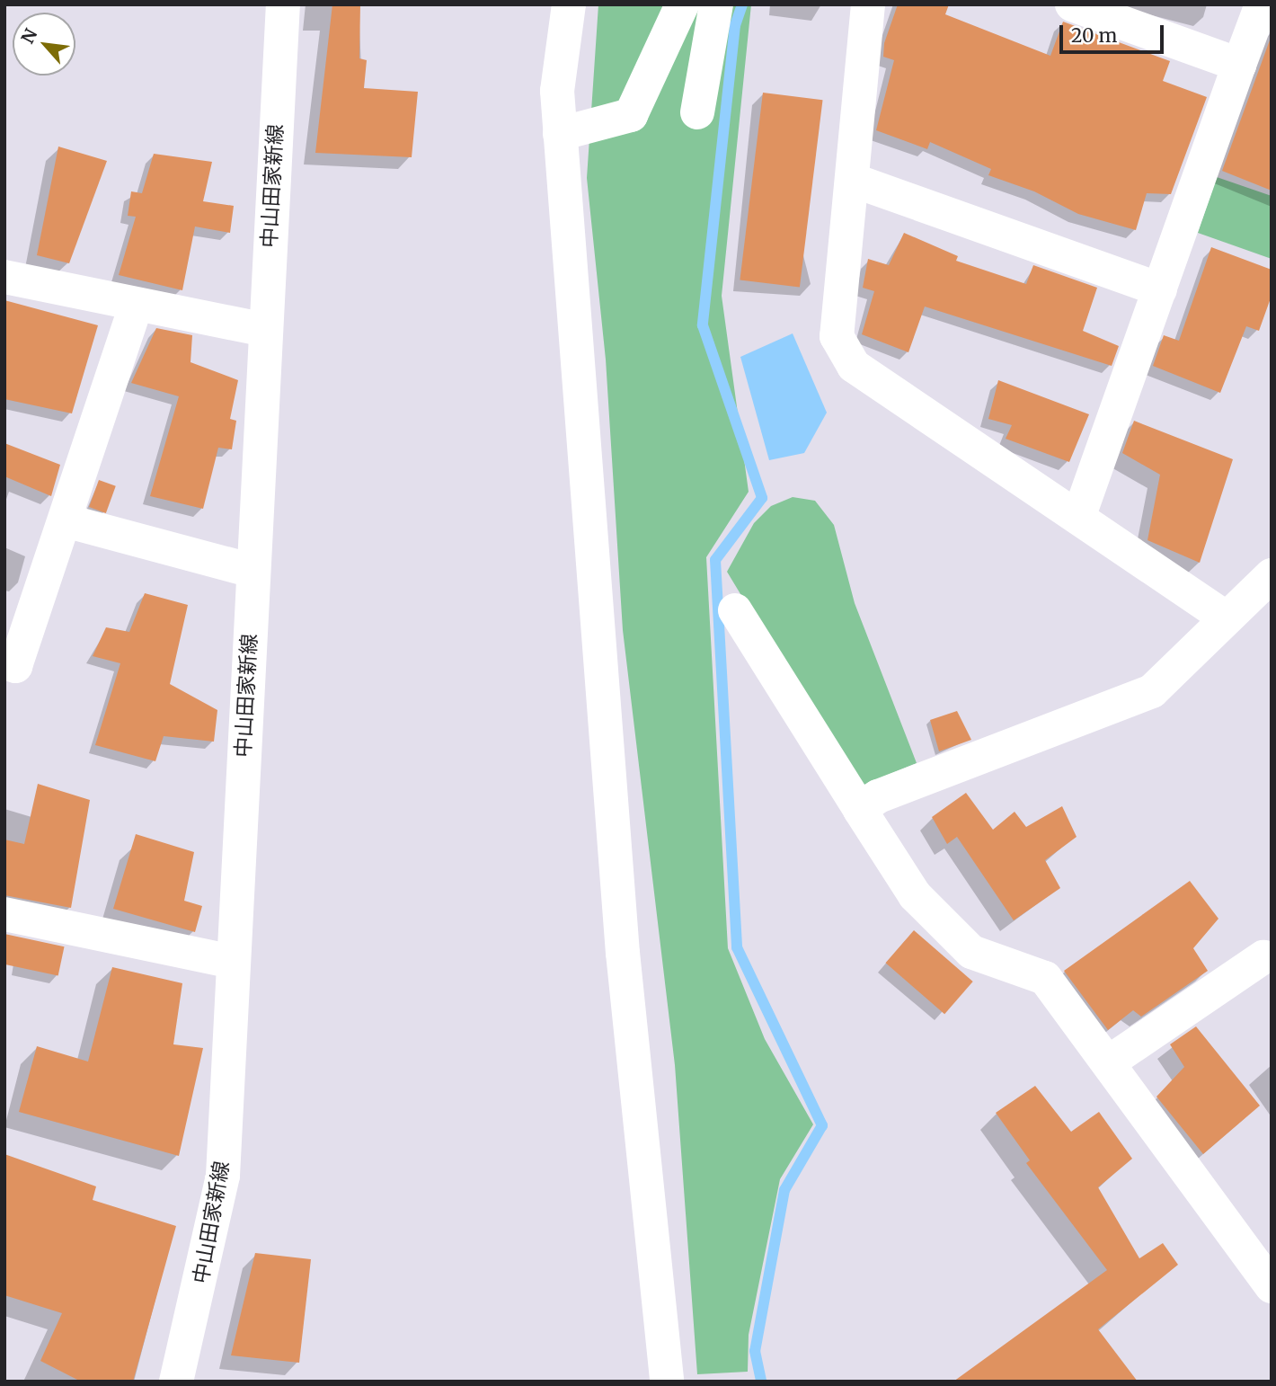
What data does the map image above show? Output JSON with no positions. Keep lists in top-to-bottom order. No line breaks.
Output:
{"streets":{"street":["中山田家新線"]},"scale_bar":"20 m","north":"top left"}
